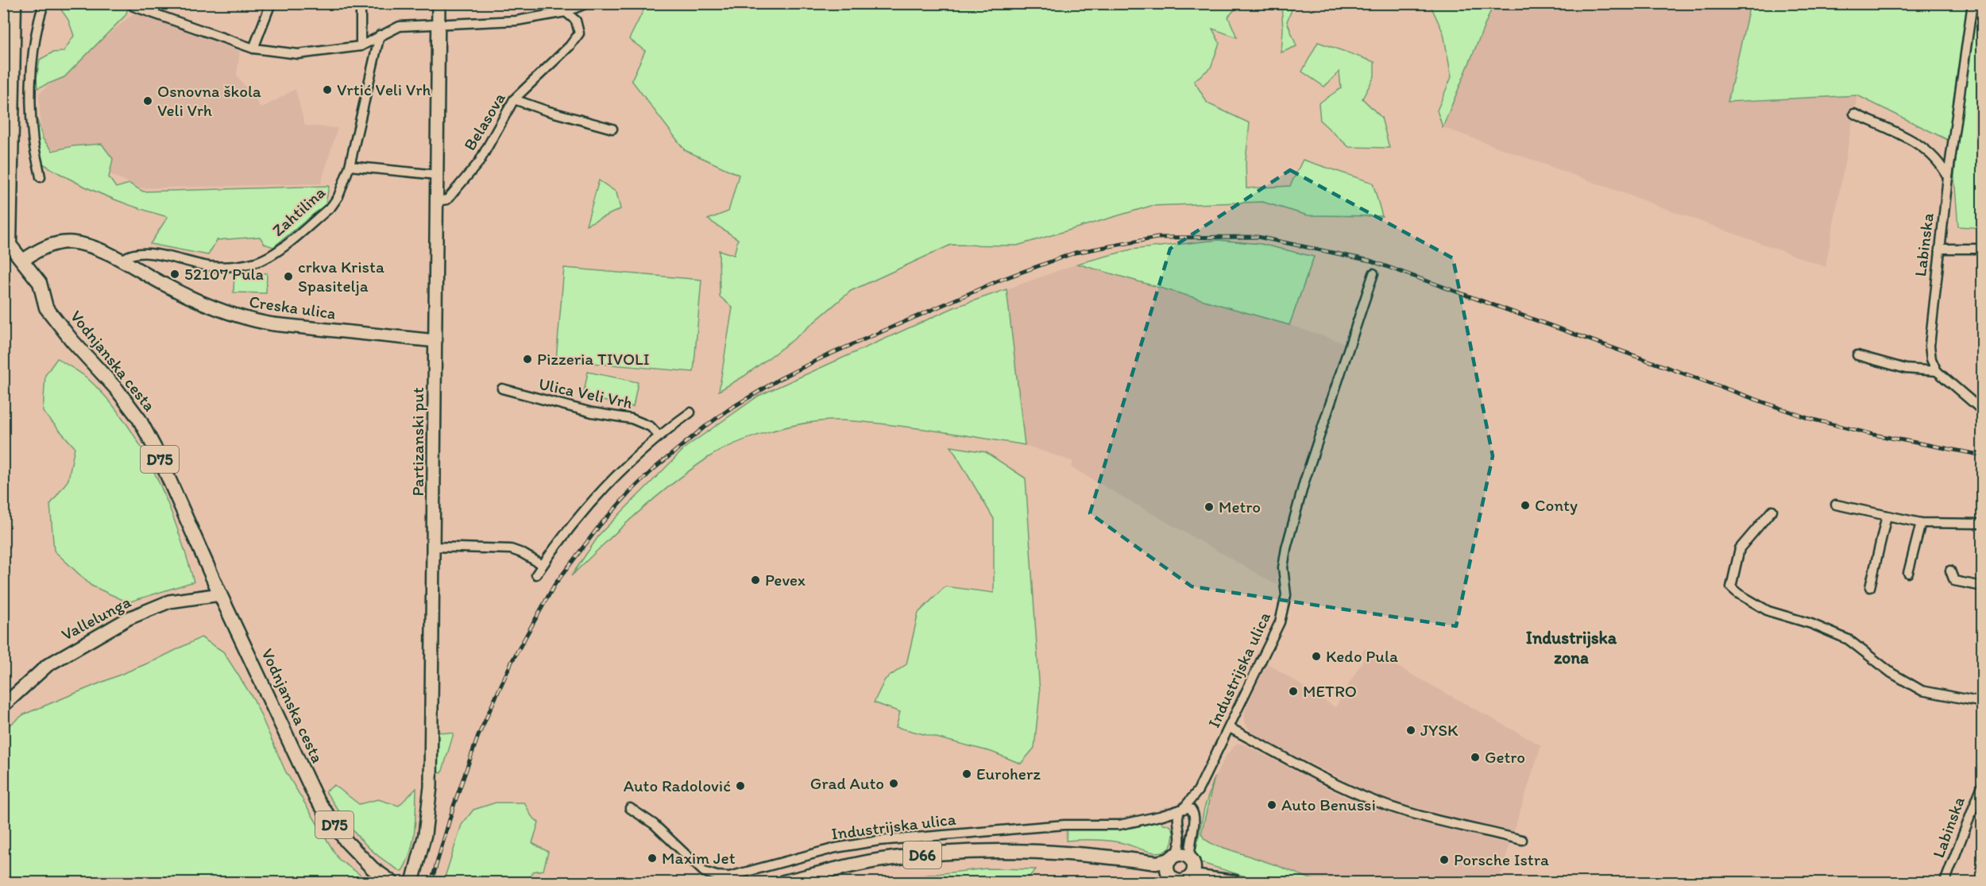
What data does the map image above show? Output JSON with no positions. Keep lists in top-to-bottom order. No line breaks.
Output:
{"streets":{"main road":["Creska ulica","Vodnjanska cesta","Partizanski put","D75","Vallelunga","D66"],"street":["Belasova","Zahtilina","Labinska","Ulica Veli Vrh","Industrijska ulica"]},"crossings":[["Belasova","Partizanski put"],["Zahtilina","Creska ulica"],["Creska ulica","Vodnjanska cesta"],["Creska ulica","Partizanski put"],["Vodnjanska cesta","Vallelunga"],["Industrijska ulica","D66"]],"districts":["Industrijska zona"],"places":["Vrtić Veli Vrh","Osnovna škola Veli Vrh","52107 Pula","crkva Krista Spasitelja","Pizzeria TIVOLI","Conty","Metro","Pevex","Kedo Pula","METRO","JYSK","Getro","Euroherz","Grad Auto","Auto Radolović","Auto Benussi","Maxim Jet","Porsche Istra"]}
